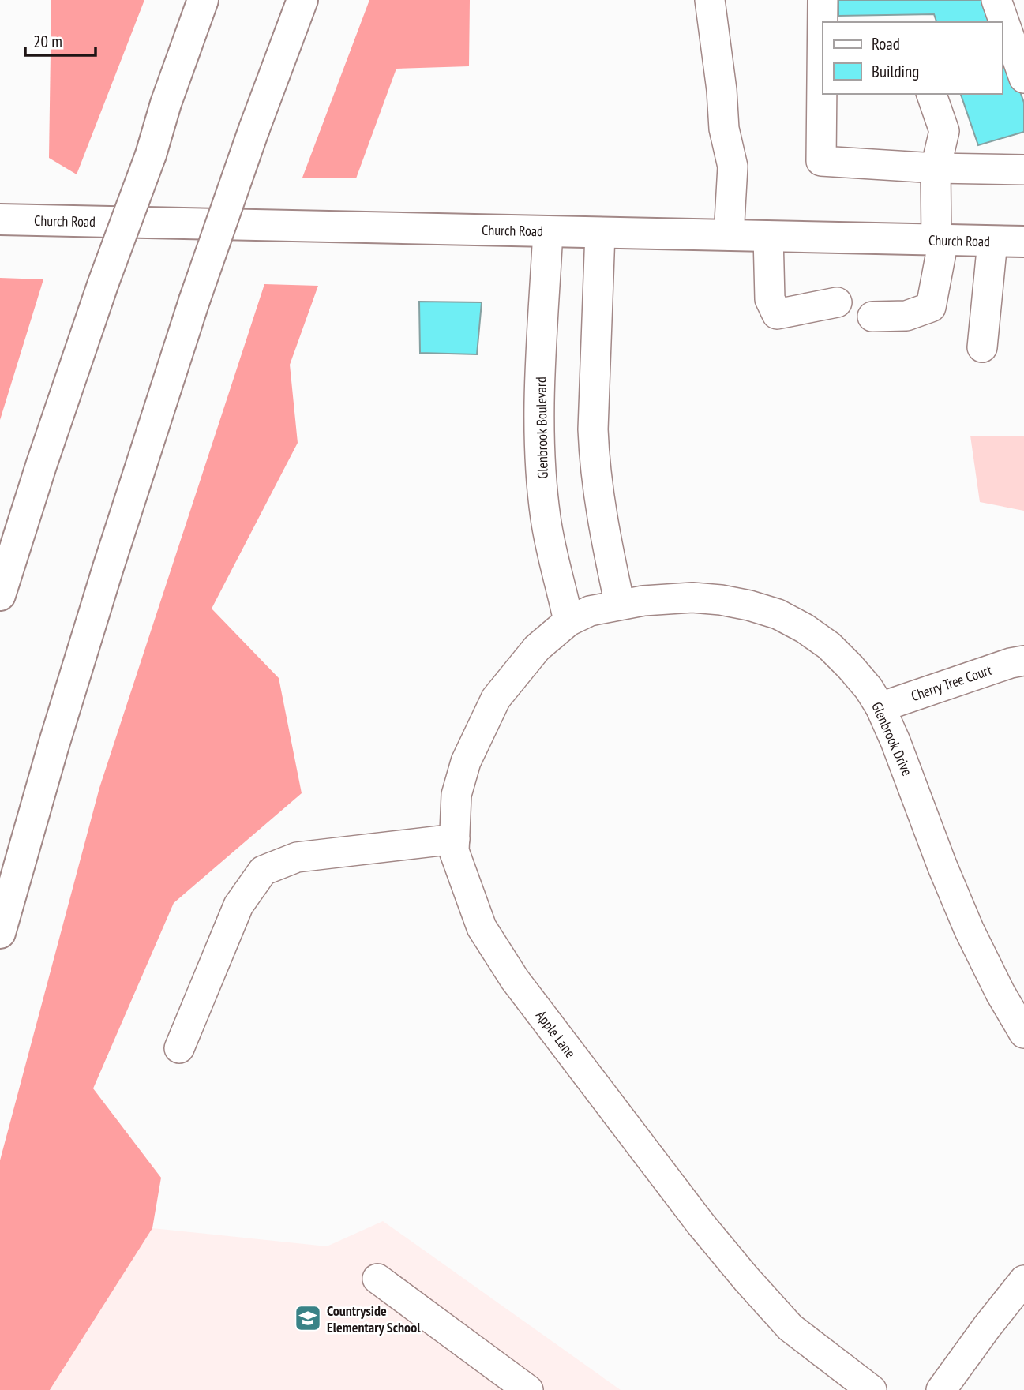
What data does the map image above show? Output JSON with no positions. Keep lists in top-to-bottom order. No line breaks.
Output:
{"streets":{"main road":["Church Road"],"street":["Glenbrook Boulevard","Cherry Tree Court","Glenbrook Drive","Apple Lane"]},"crossings":[["Church Road","Glenbrook Boulevard"],["Glenbrook Boulevard","Glenbrook Drive"],["Glenbrook Boulevard","Apple Lane"],["Cherry Tree Court","Glenbrook Drive"],["Glenbrook Drive","Apple Lane"]],"places":{"school or university":["Countryside Elementary School"]},"legend":["Road","Building"],"scale_bar":"20 m"}
